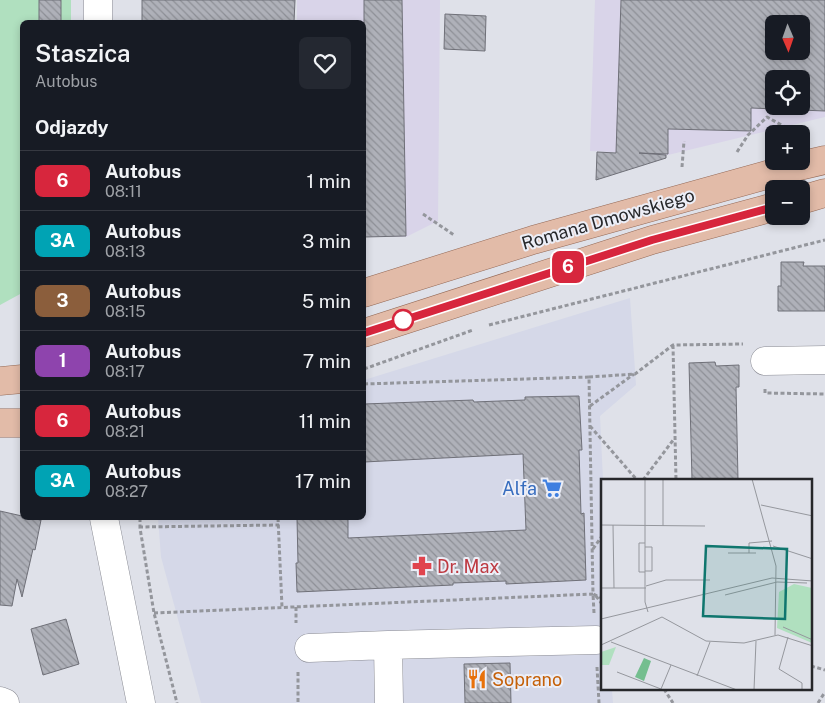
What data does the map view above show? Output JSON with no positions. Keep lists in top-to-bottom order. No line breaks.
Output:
{"streets":{"main road":["Romana Dmowskiego"]},"places":{"supermarket":["Alfa"],"pharmacy":["Dr. Max"],"restaurant":["Soprano"]},"lines":["bus line 6"],"north":"bottom","page":{"on_map":"6","map_buttons":["+","−"],"heading":[["Staszica","Autobus"],"Odjazdy"],"list":[{"mark":"6","name":"Autobus","note":"08:11","value":"1 min"},{"mark":"3A","name":"Autobus","note":"08:13","value":"3 min"},{"mark":"3","name":"Autobus","note":"08:15","value":"5 min"},{"mark":"1","name":"Autobus","note":"08:17","value":"7 min"},{"mark":"6","name":"Autobus","note":"08:21","value":"11 min"},{"mark":"3A","name":"Autobus","note":"08:27","value":"17 min"}]}}
